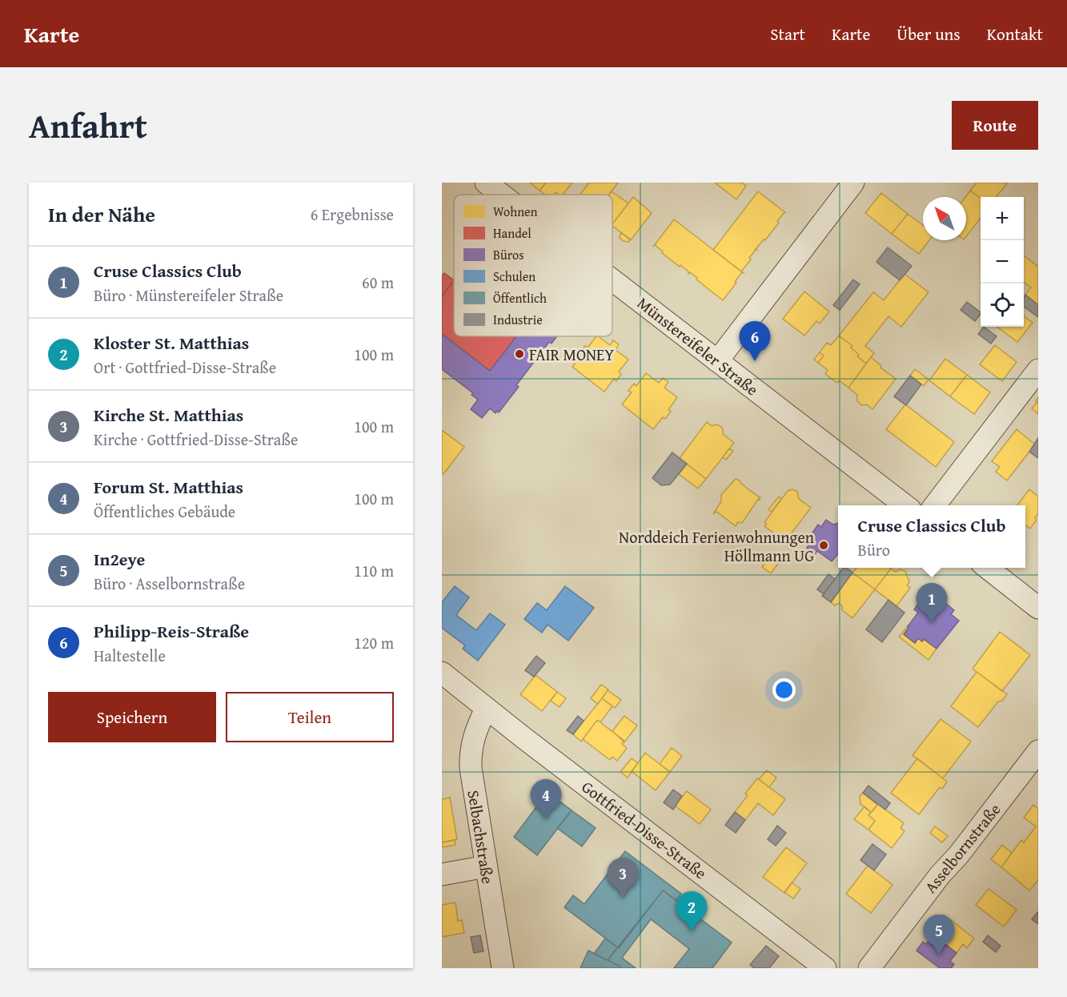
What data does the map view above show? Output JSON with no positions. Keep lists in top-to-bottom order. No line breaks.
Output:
{"streets":{"street":["Münstereifeler Straße","Gottfried-Disse-Straße","Selbachstraße","Asselbornstraße"]},"crossings":[["Gottfried-Disse-Straße","Selbachstraße"]],"places":["FAIR MONEY","Norddeich Ferienwohnungen Höllmann UG"],"legend":["Wohnen","Handel","Büros","Schulen","Öffentlich","Industrie"],"north":"top left","page":{"header":"Karte","nav":["Start","Karte","Über uns","Kontakt"],"title":"Anfahrt","buttons":["Route",["Speichern","Teilen"]],"heading":["In der Nähe","6 Ergebnisse"],"map_buttons":["+","−"],"list":[{"mark":"1","name":"Cruse Classics Club","note":"Büro · Münstereifeler Straße","value":"60 m"},{"mark":"2","name":"Kloster St. Matthias","note":"Ort · Gottfried-Disse-Straße","value":"100 m"},{"mark":"3","name":"Kirche St. Matthias","note":"Kirche · Gottfried-Disse-Straße","value":"100 m"},{"mark":"4","name":"Forum St. Matthias","note":"Öffentliches Gebäude","value":"100 m"},{"mark":"5","name":"In2eye","note":"Büro · Asselbornstraße","value":"110 m"},{"mark":"6","name":"Philipp-Reis-Straße","note":"Haltestelle","value":"120 m"}],"pins":["6","1","4","3","2","5"],"popup":["Cruse Classics Club","Büro"]}}
